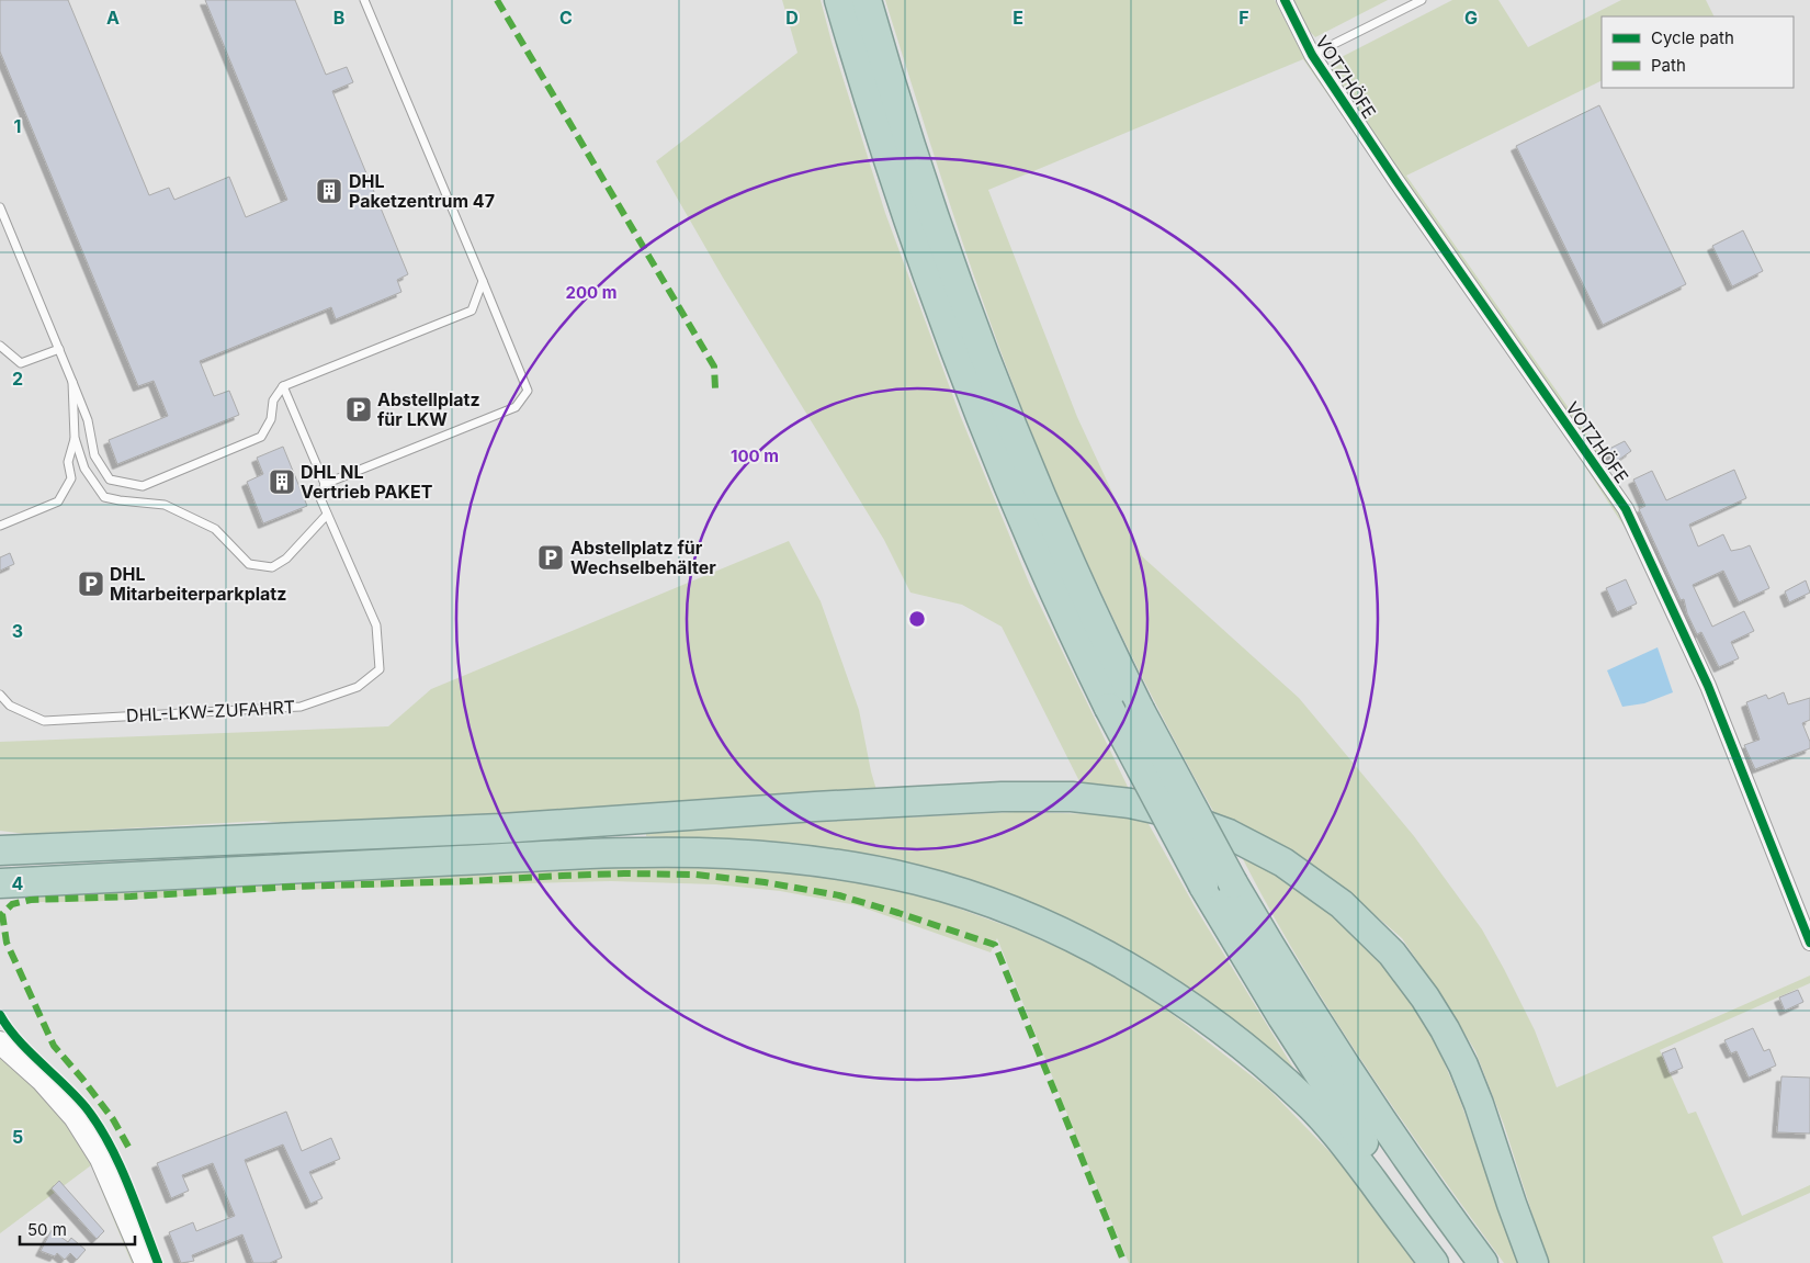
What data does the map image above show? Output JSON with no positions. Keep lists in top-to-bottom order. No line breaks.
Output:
{"streets":{"street":["VOTZHÖFE"],"lane":["DHL-LKW-ZUFAHRT"]},"places":{"building":["DHL Paketzentrum 47","DHL NL Vertrieb PAKET"],"parking":["Abstellplatz für LKW","Abstellplatz für Wechselbehälter","DHL Mitarbeiterparkplatz"]},"legend":["Cycle path","Path"],"scale_bar":"50 m","grid":{"columns":["A","B","C","D","E","F","G"],"rows":["1","2","3","4","5"]},"rings":["200 m","100 m"]}
